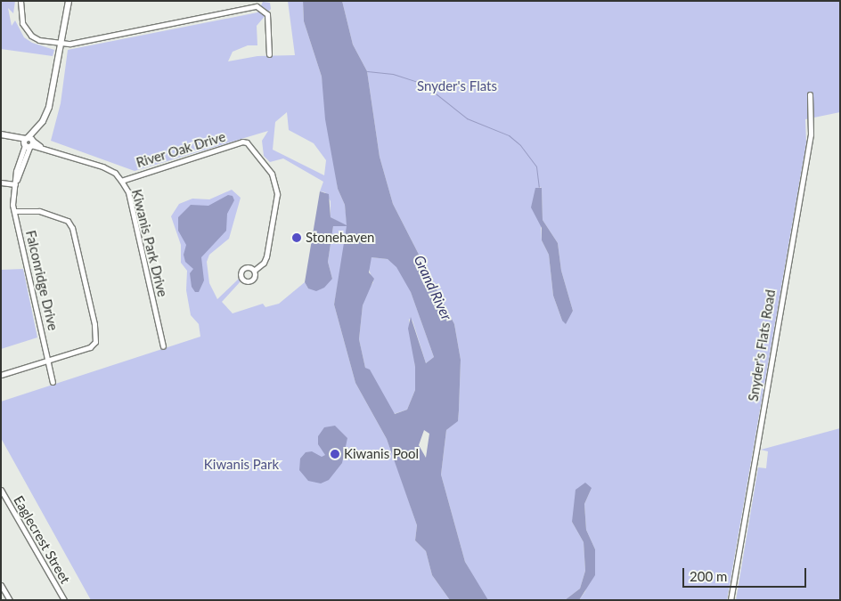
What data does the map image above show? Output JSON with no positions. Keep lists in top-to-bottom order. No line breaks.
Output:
{"streets":{"street":["River Oak Drive","Kiwanis Park Drive","Falconridge Drive","Snyder's Flats Road","Eaglecrest Street"]},"crossings":[["River Oak Drive","Kiwanis Park Drive"],["Kiwanis Park Drive","Falconridge Drive"]],"water":["Grand River"],"parks":["Snyder's Flats","Kiwanis Park"],"places":["Stonehaven","Kiwanis Pool"],"scale_bar":"200 m"}
